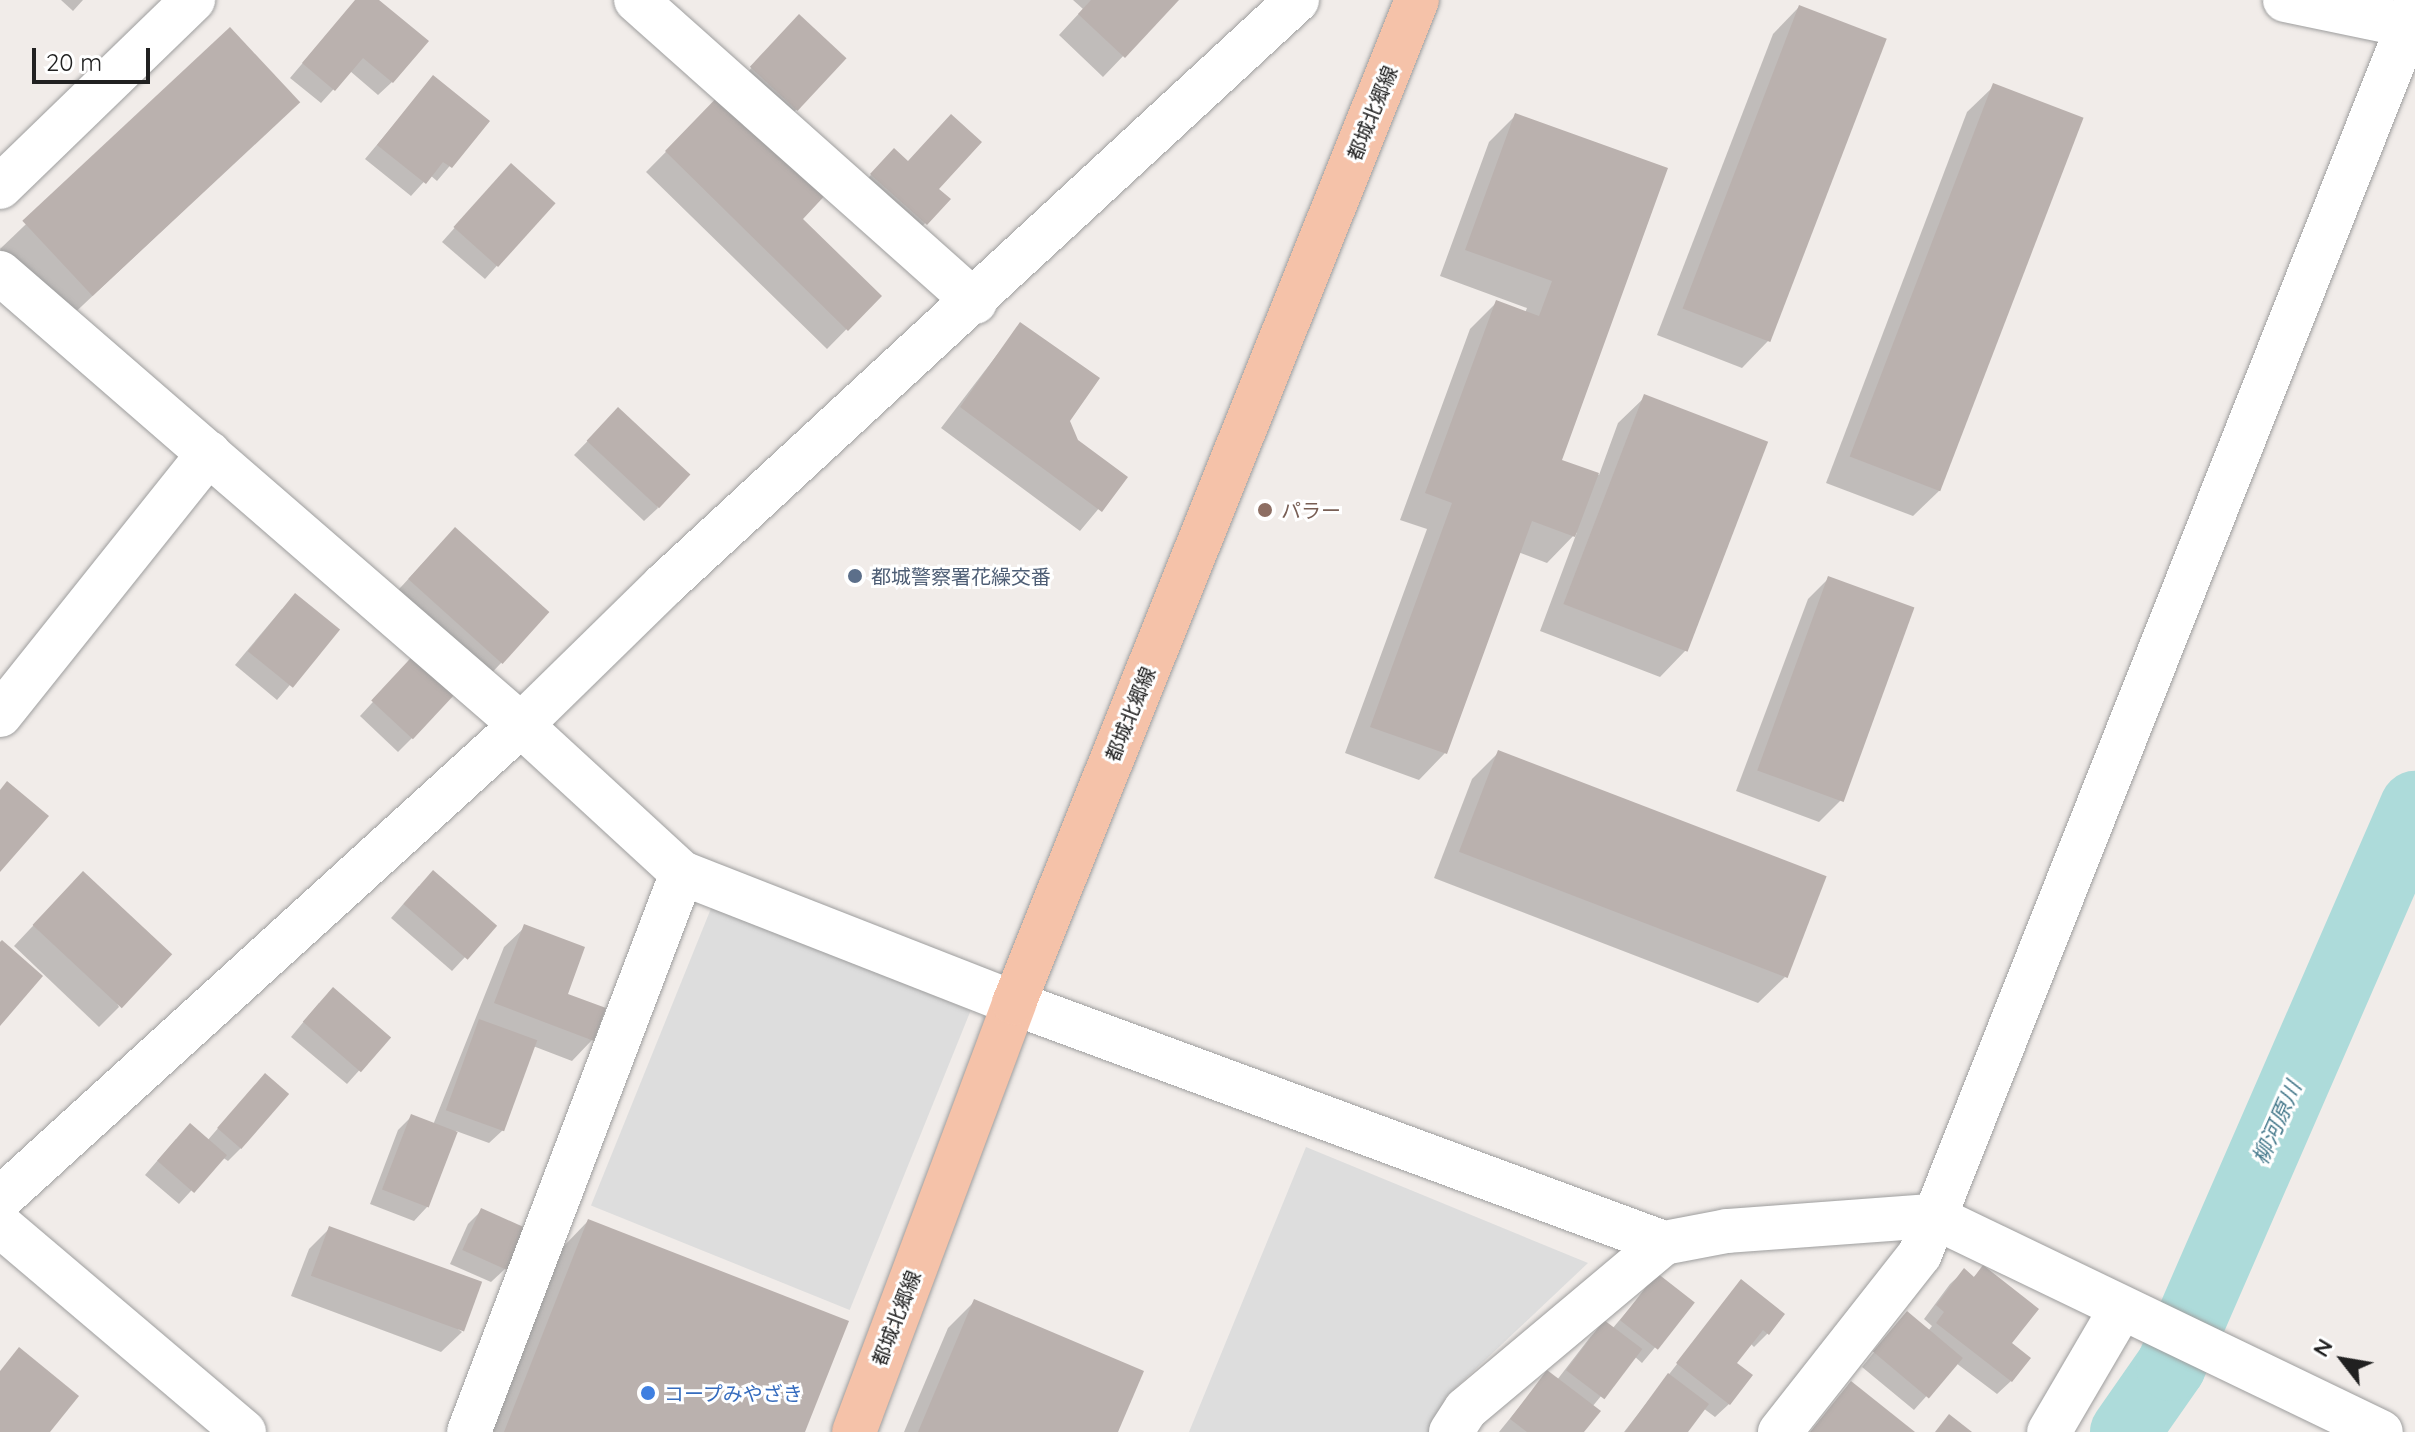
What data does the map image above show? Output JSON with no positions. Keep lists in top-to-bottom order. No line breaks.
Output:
{"streets":{"main road":["都城北郷線"]},"water":["柳河原川"],"places":["パラー","都城警察署花繰交番","コープみやざき"],"scale_bar":"20 m","north":"top left"}
